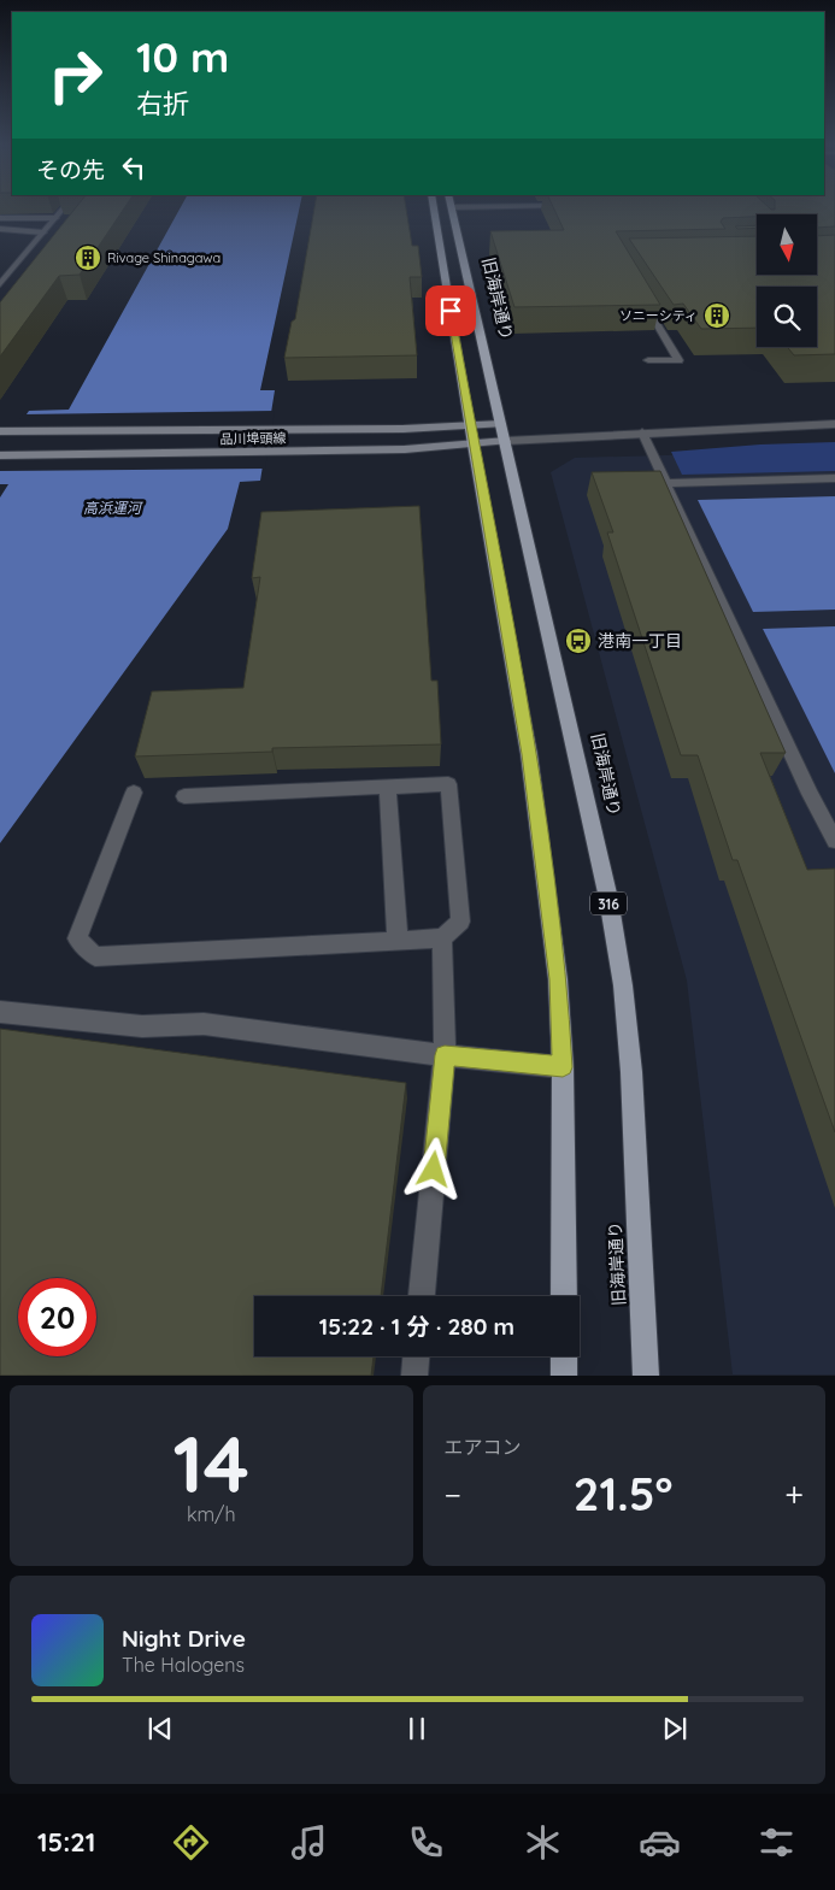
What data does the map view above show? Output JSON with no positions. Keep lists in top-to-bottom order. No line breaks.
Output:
{"streets":{"main road":["旧海岸通り","品川埠頭線","316"]},"crossings":[["旧海岸通り","品川埠頭線"]],"water":["高浜運河"],"places":{"building":["Rivage Shinagawa","ソニーシティ"],"bus stop":["港南一丁目"]},"north":"bottom","page":{"turn":["10 m","右折"],"then":"その先","limit":"20","trip":"15:22 · 1 分 · 280 m","tile":[["14","km/h"],"エアコン"],"heat":["−","21.5°","+"],"song":["Night Drive","The Halogens"],"tabs":"15:21"}}
